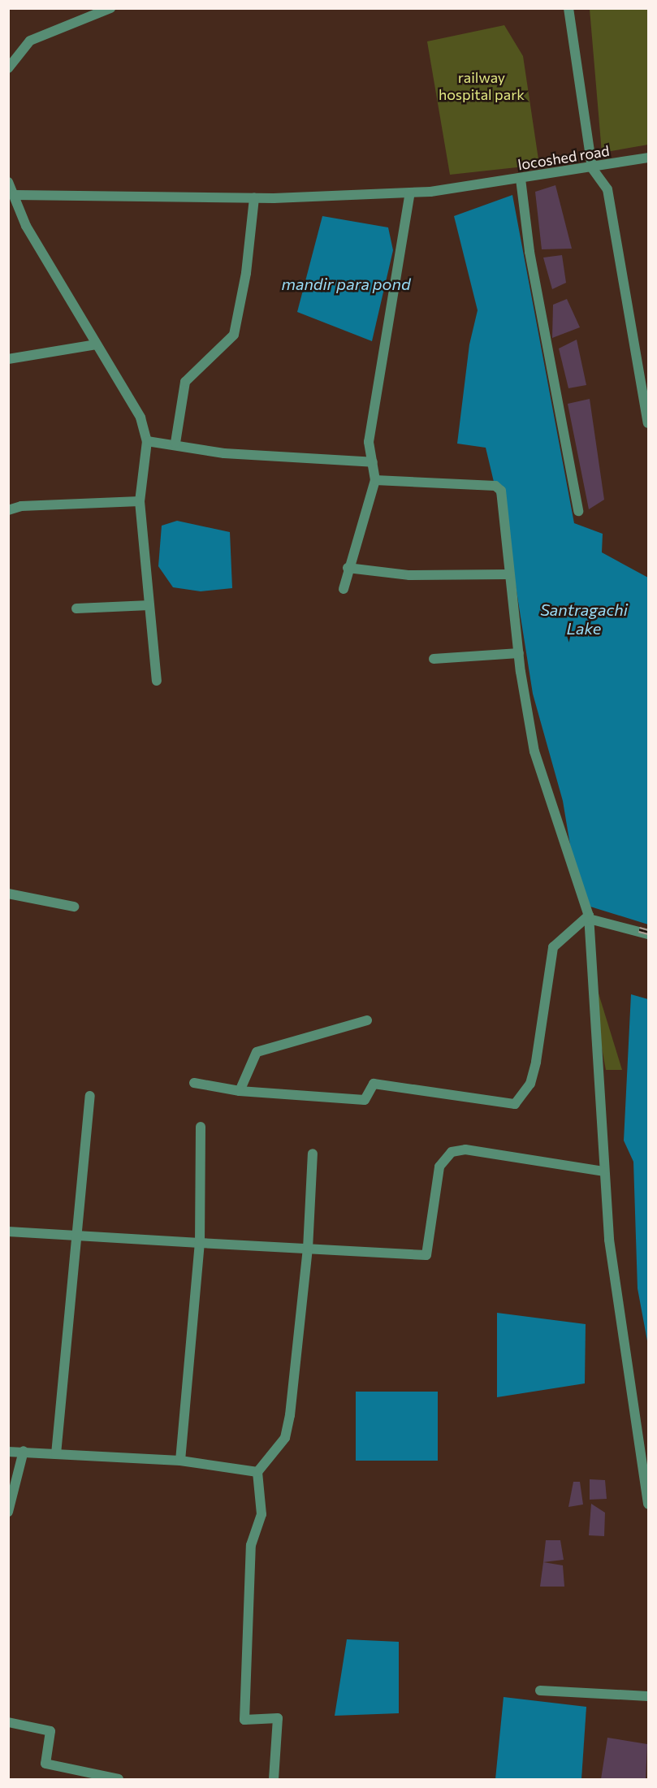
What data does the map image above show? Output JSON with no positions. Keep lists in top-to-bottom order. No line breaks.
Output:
{"streets":{"street":["locoshed road"]},"water":["mandir para pond","Santragachi Lake"],"parks":["railway hospital park"]}
